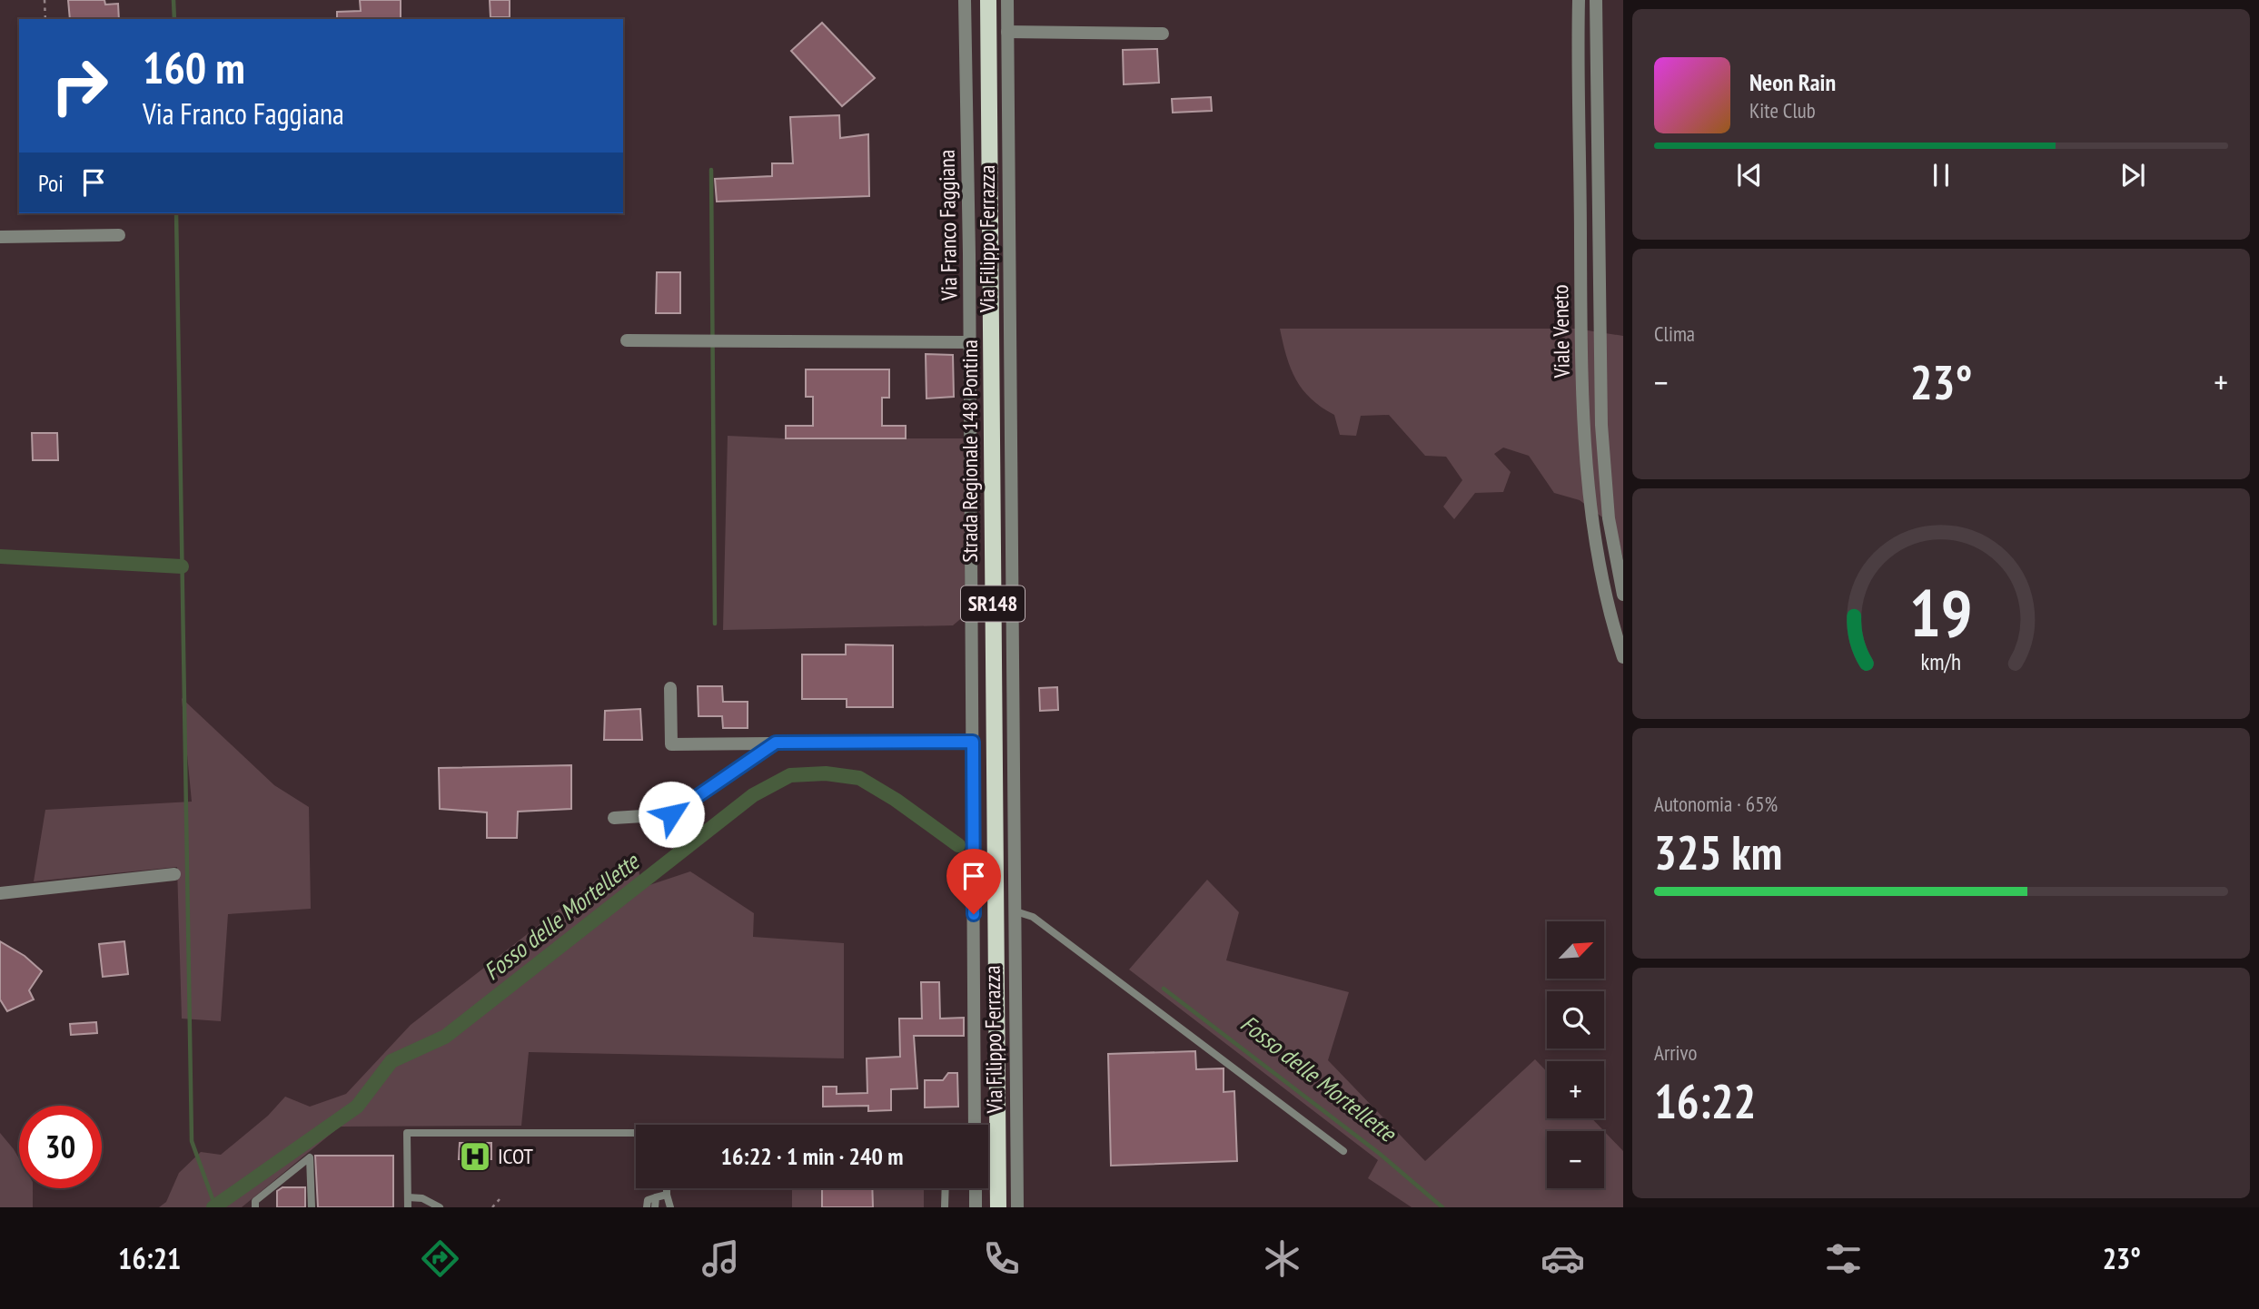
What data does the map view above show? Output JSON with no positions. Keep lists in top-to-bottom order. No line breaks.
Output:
{"streets":{"main road":["Strada Regionale 148 Pontina","SR148"],"street":["Via Franco Faggiana","Via Filippo Ferrazza","Viale Veneto"]},"water":["Fosso delle Mortellette"],"places":{"hospital":["ICOT"]},"north":"top right","page":{"turn":["160 m","Via Franco Faggiana"],"song":["Neon Rain","Kite Club"],"then":"Poi","tile":["Clima",["Autonomia · 65%","325 km"],["Arrivo","16:22"]],"heat":["−","23°","+"],"map_buttons":["+","−"],"limit":"30","trip":"16:22 · 1 min · 240 m","tabs":["16:21","23°"],"gauge":["19","km/h"]}}
